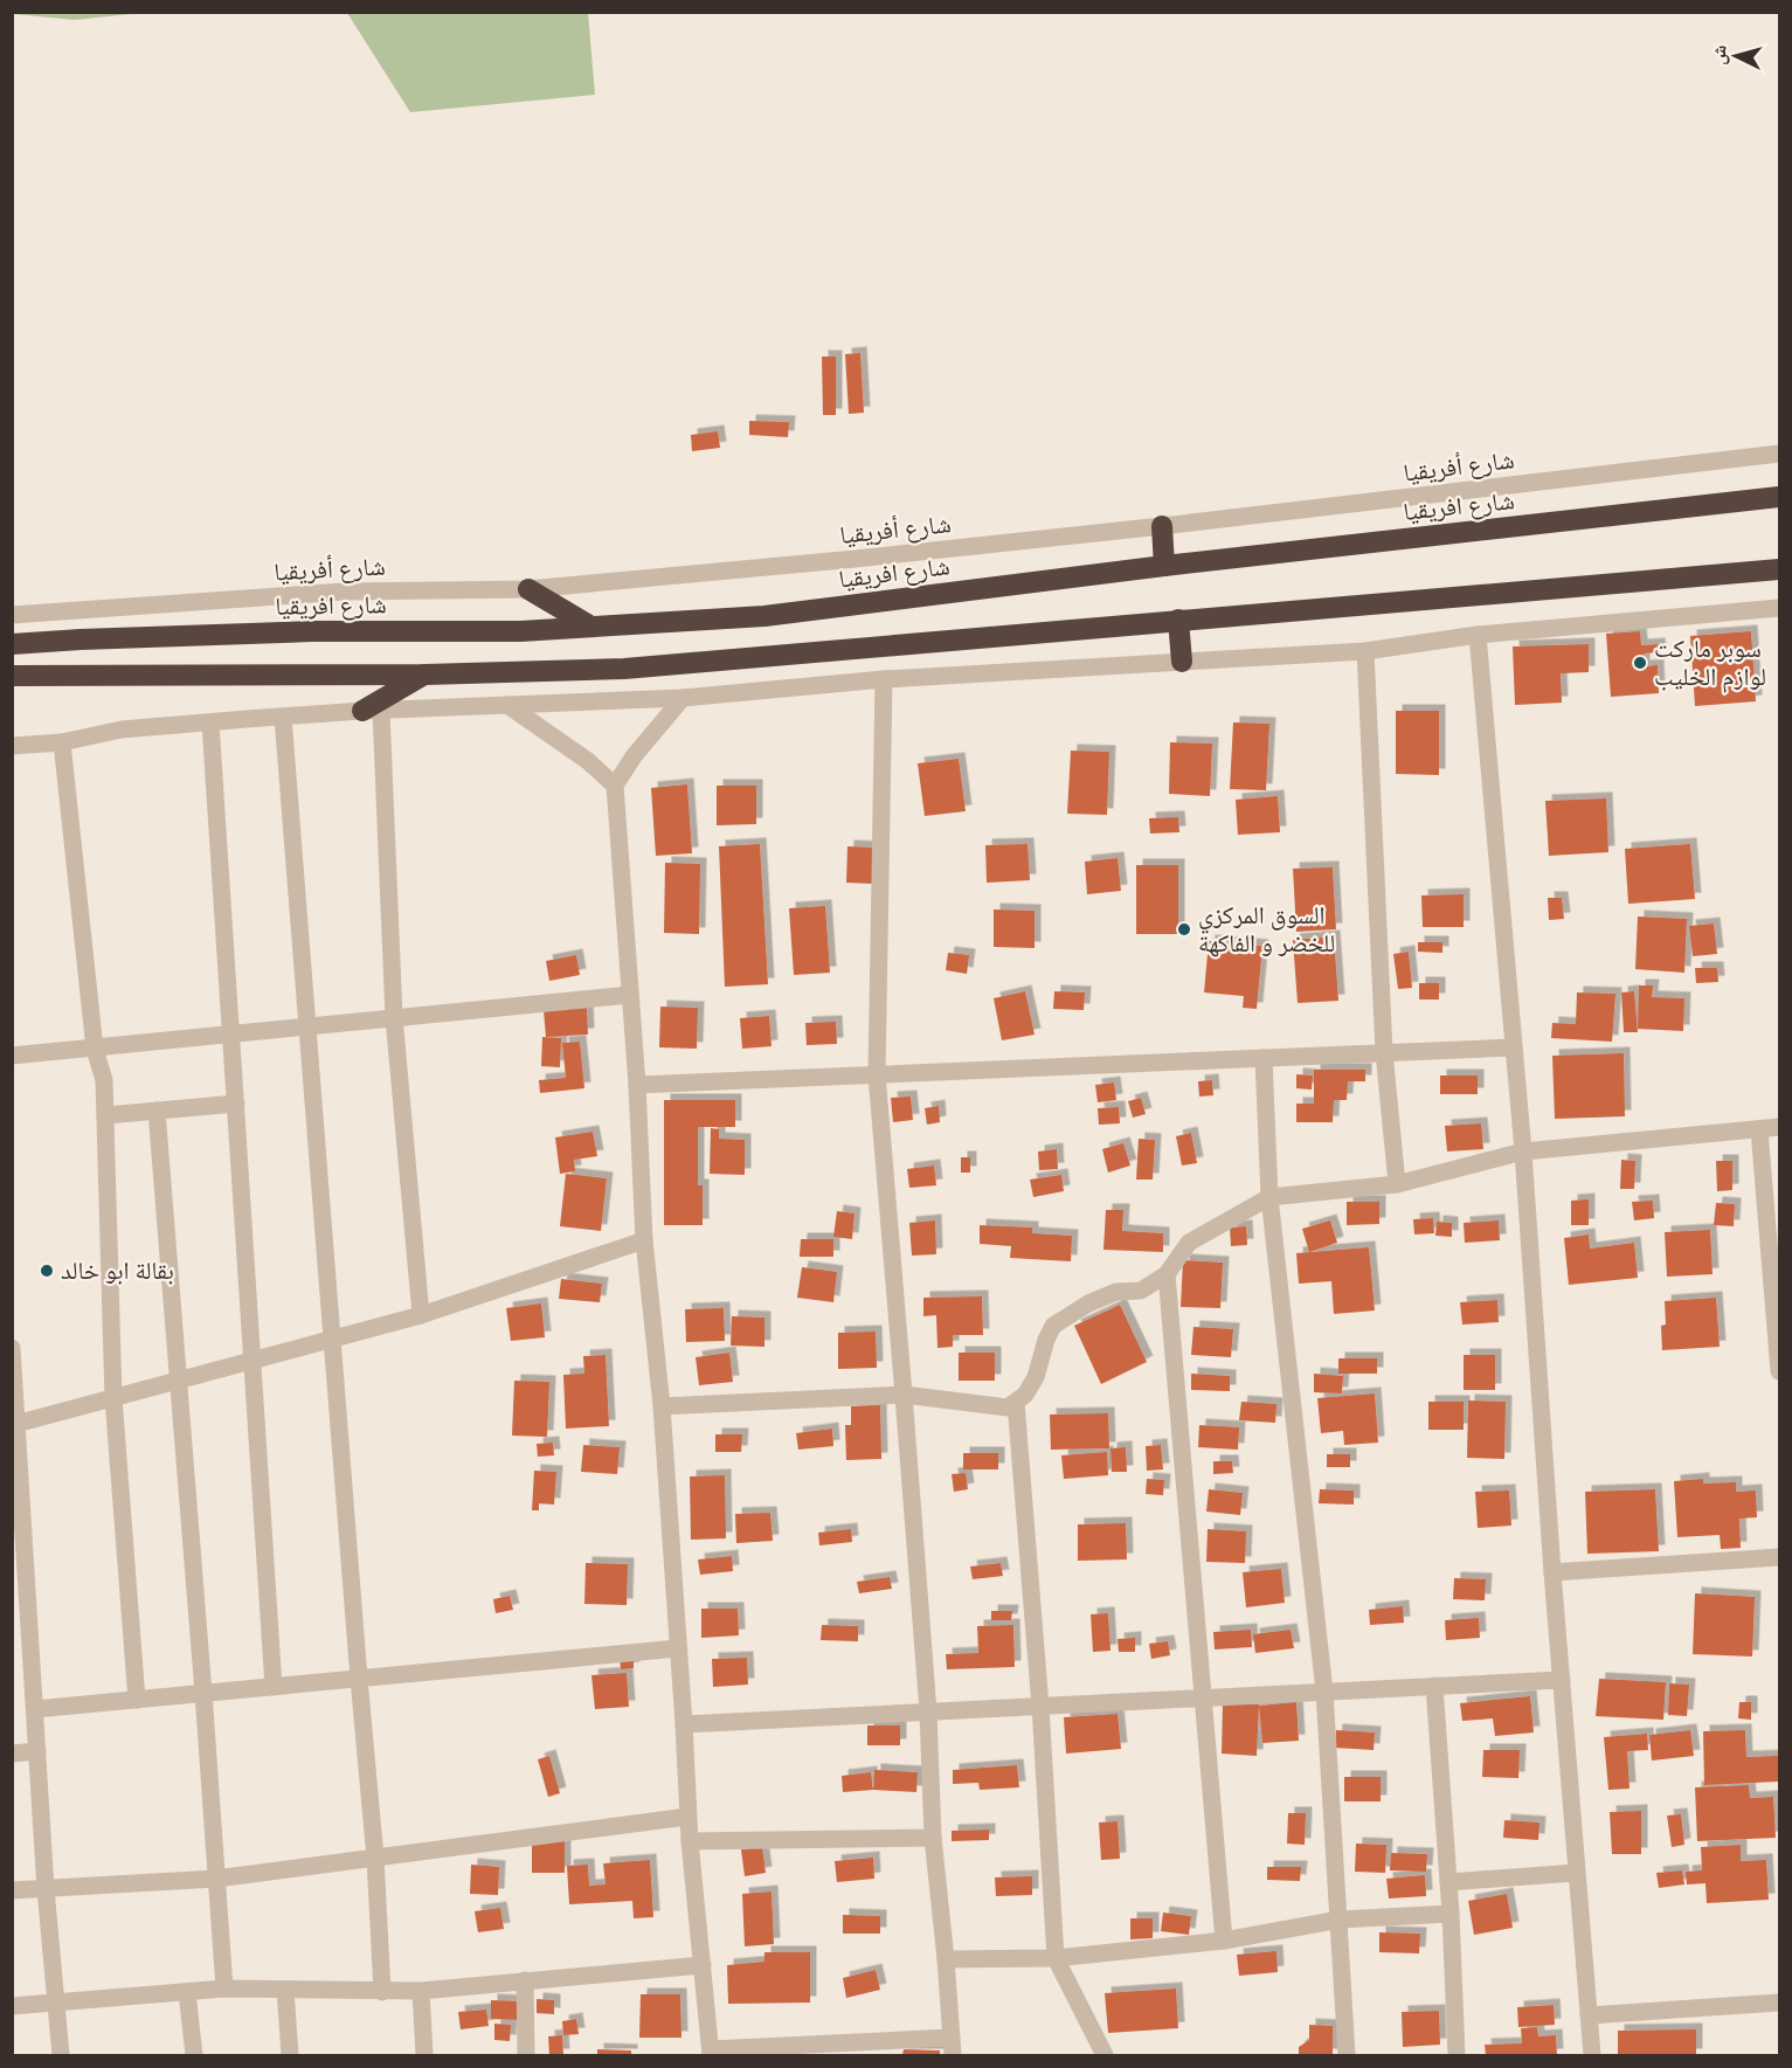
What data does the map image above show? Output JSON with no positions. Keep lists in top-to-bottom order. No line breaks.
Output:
{"streets":{"highway":["شارع افريقيا"],"street":["شارع أفريقيا"]},"places":["سوبر ماركت لوازم الخليب","السوق المركزي للخضر و الفاكهة","بقالة ابو خالد"],"north":"left"}
